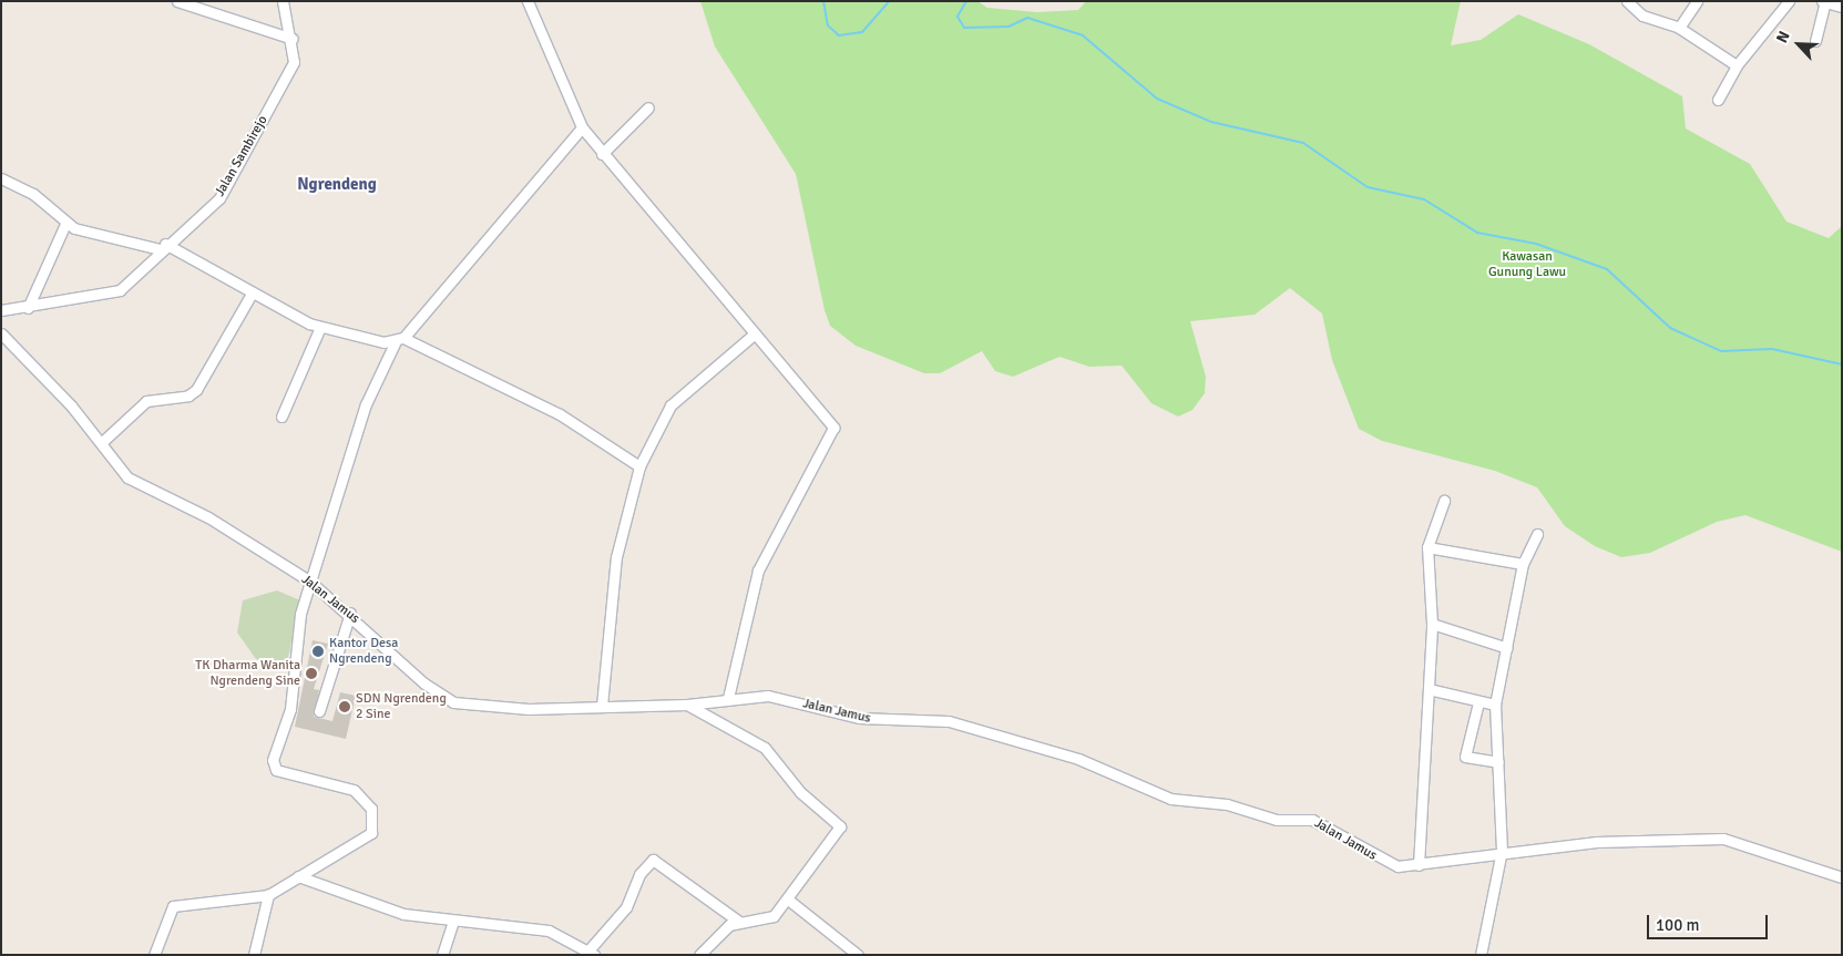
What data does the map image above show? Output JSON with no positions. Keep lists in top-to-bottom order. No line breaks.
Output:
{"streets":{"street":["Jalan Sambirejo","Jalan Jamus"]},"districts":["Ngrendeng"],"parks":["Kawasan Gunung Lawu"],"places":["Kantor Desa Ngrendeng","TK Dharma Wanita Ngrendeng Sine","SDN Ngrendeng 2 Sine"],"scale_bar":"100 m","north":"top left"}
